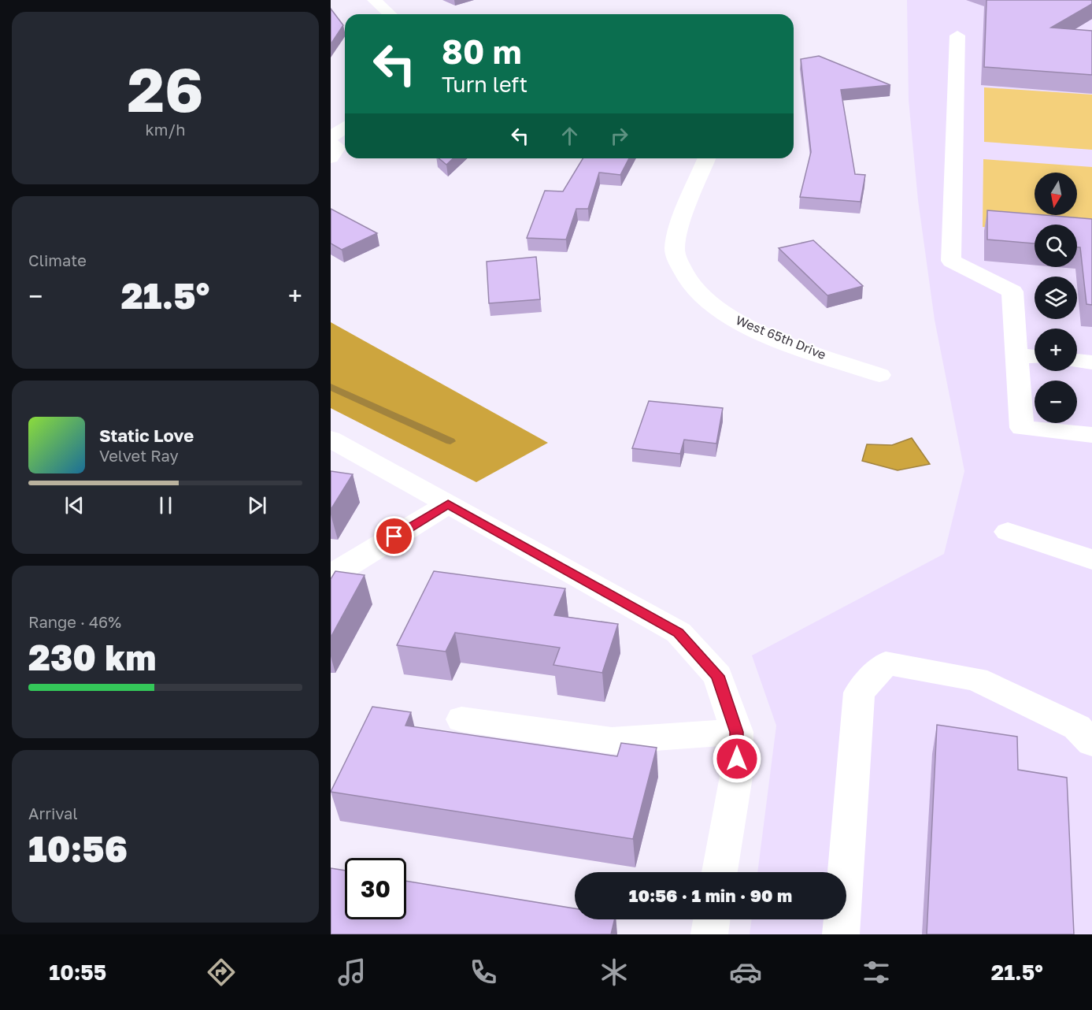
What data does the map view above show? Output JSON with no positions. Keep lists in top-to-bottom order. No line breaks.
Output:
{"streets":{"street":["West 65th Drive"]},"north":"bottom","page":{"tile":[["26","km/h"],"Climate",["Range · 46%","230 km"],["Arrival","10:56"]],"turn":["80 m","Turn left"],"map_buttons":["+","−"],"heat":["−","21.5°","+"],"song":["Static Love","Velvet Ray"],"limit":"30","trip":"10:56 · 1 min · 90 m","tabs":["10:55","21.5°"]}}
